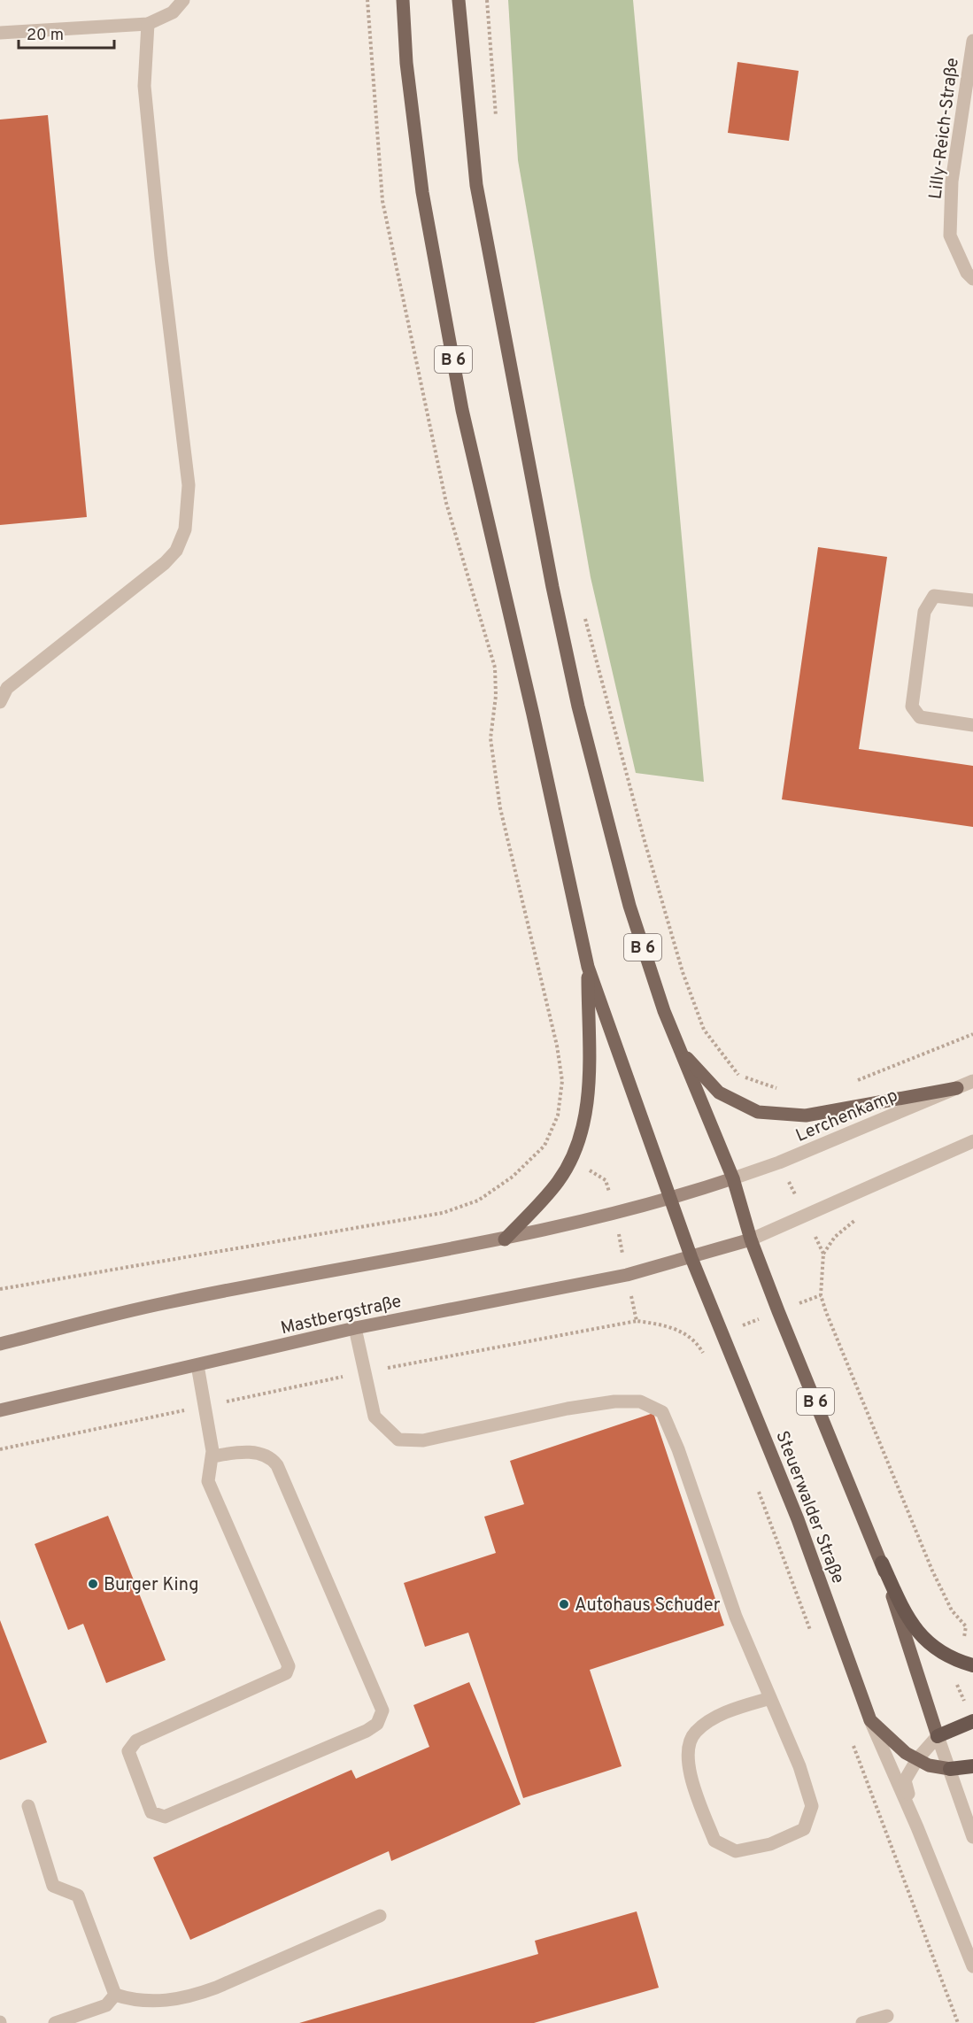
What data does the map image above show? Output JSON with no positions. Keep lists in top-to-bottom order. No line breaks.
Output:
{"streets":{"highway":["B 6"],"main road":["Mastbergstraße","Steuerwalder Straße"],"street":["Lilly-Reich-Straße","Lerchenkamp"]},"crossings":[["B 6","Lerchenkamp"],["B 6","Mastbergstraße"],["B 6","Steuerwalder Straße"],["Mastbergstraße","Steuerwalder Straße"]],"places":["Burger King","Autohaus Schuder"],"scale_bar":"20 m"}
